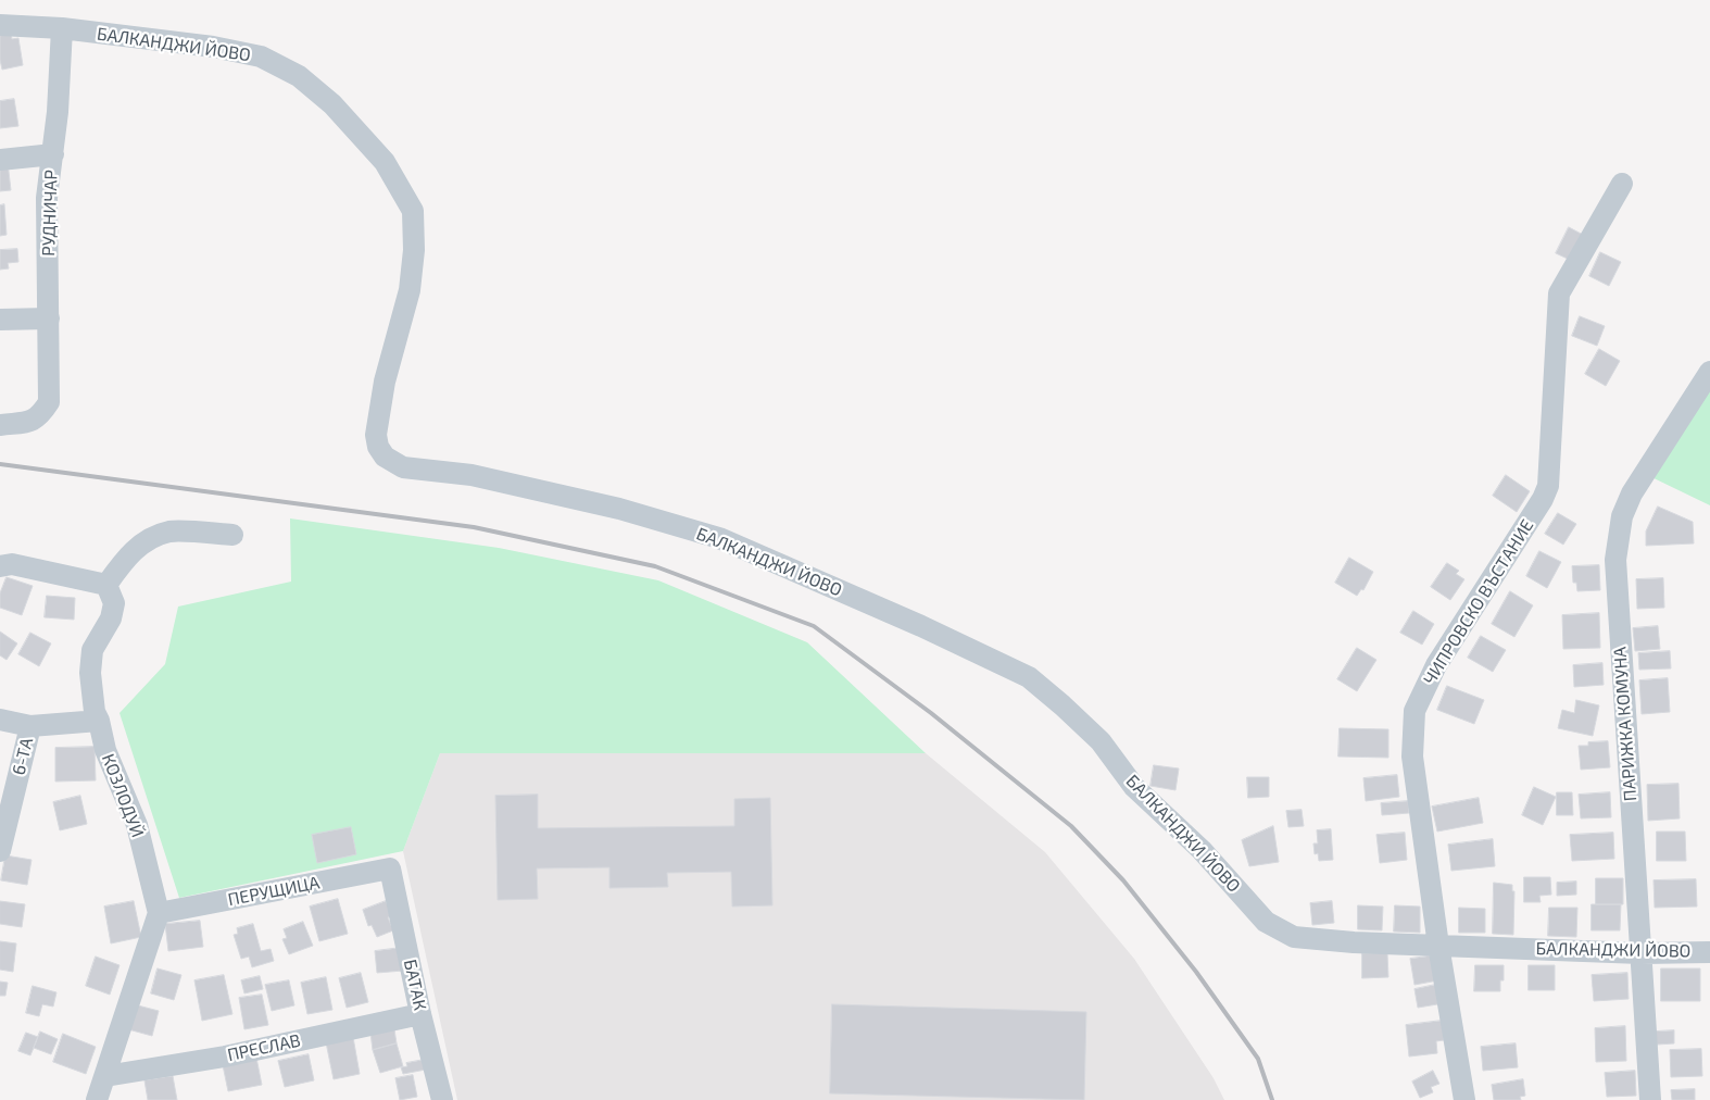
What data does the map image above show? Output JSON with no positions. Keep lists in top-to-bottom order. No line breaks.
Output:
{"streets":{"street":["БАЛКАНДЖИ ЙОВО","РУДНИЧАР","ЧИПРОВСКО ВЪСТАНИЕ","ПАРИЖКА КОМУНА","6-ТА","КОЗЛОДУЙ","ПЕРУЩИЦА","БАТАК","ПРЕСЛАВ"]},"crossings":[["БАЛКАНДЖИ ЙОВО","РУДНИЧАР"],["БАЛКАНДЖИ ЙОВО","ЧИПРОВСКО ВЪСТАНИЕ"],["БАЛКАНДЖИ ЙОВО","ПАРИЖКА КОМУНА"],["КОЗЛОДУЙ","ПЕРУЩИЦА"],["ПЕРУЩИЦА","БАТАК"],["БАТАК","ПРЕСЛАВ"]]}
